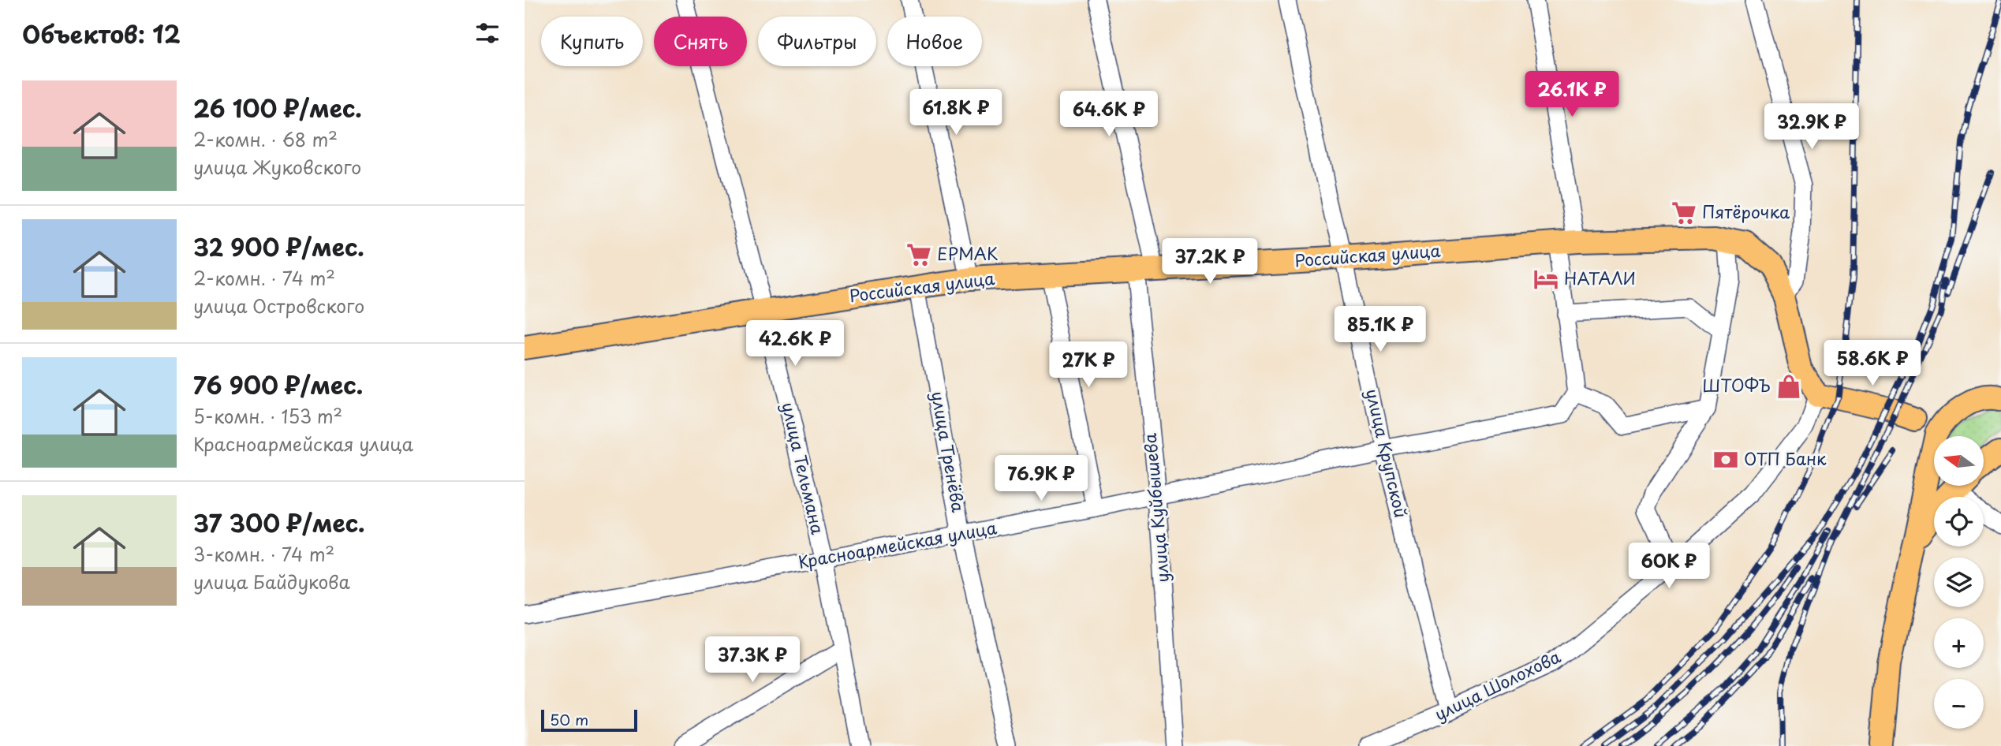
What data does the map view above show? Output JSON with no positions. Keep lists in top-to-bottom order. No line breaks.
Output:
{"streets":{"main road":["Российская улица"],"street":["улица Тренёва","улица Крупской","улица Тельмана","улица Куйбышева","Красноармейская улица","улица Шолохова"]},"crossings":[["Российская улица","улица Тренёва"],["Российская улица","улица Крупской"],["Российская улица","улица Тельмана"],["Российская улица","улица Куйбышева"],["Российская улица","улица Шолохова"],["улица Тренёва","Красноармейская улица"],["улица Крупской","Красноармейская улица"],["улица Крупской","улица Шолохова"],["улица Тельмана","Красноармейская улица"],["улица Куйбышева","Красноармейская улица"]],"places":{"supermarket":["Пятёрочка","ЕРМАК"],"hotel":["НАТАЛИ"],"shop":["ШТОФЪ"],"bank":["ОТП Банк"]},"scale_bar":"50 m","north":"left","page":{"heading":"Объектов: 12","chip":["Купить","Снять","Фильтры","Новое"],"list":[{"name":"26 100 ₽/мес.","note":"2-комн. · 68 m² · улица Жуковского"},{"name":"32 900 ₽/мес.","note":"2-комн. · 74 m² · улица Островского"},{"name":"76 900 ₽/мес.","note":"5-комн. · 153 m² · Красноармейская улица"},{"name":"37 300 ₽/мес.","note":"3-комн. · 74 m² · улица Байдукова"}],"price":["26.1K ₽","61.8K ₽","64.6K ₽","32.9K ₽","37.2K ₽","85.1K ₽","42.6K ₽","58.6K ₽","27K ₽","76.9K ₽","60K ₽","37.3K ₽"],"map_buttons":["+","−"],"scale":"50 m"}}
